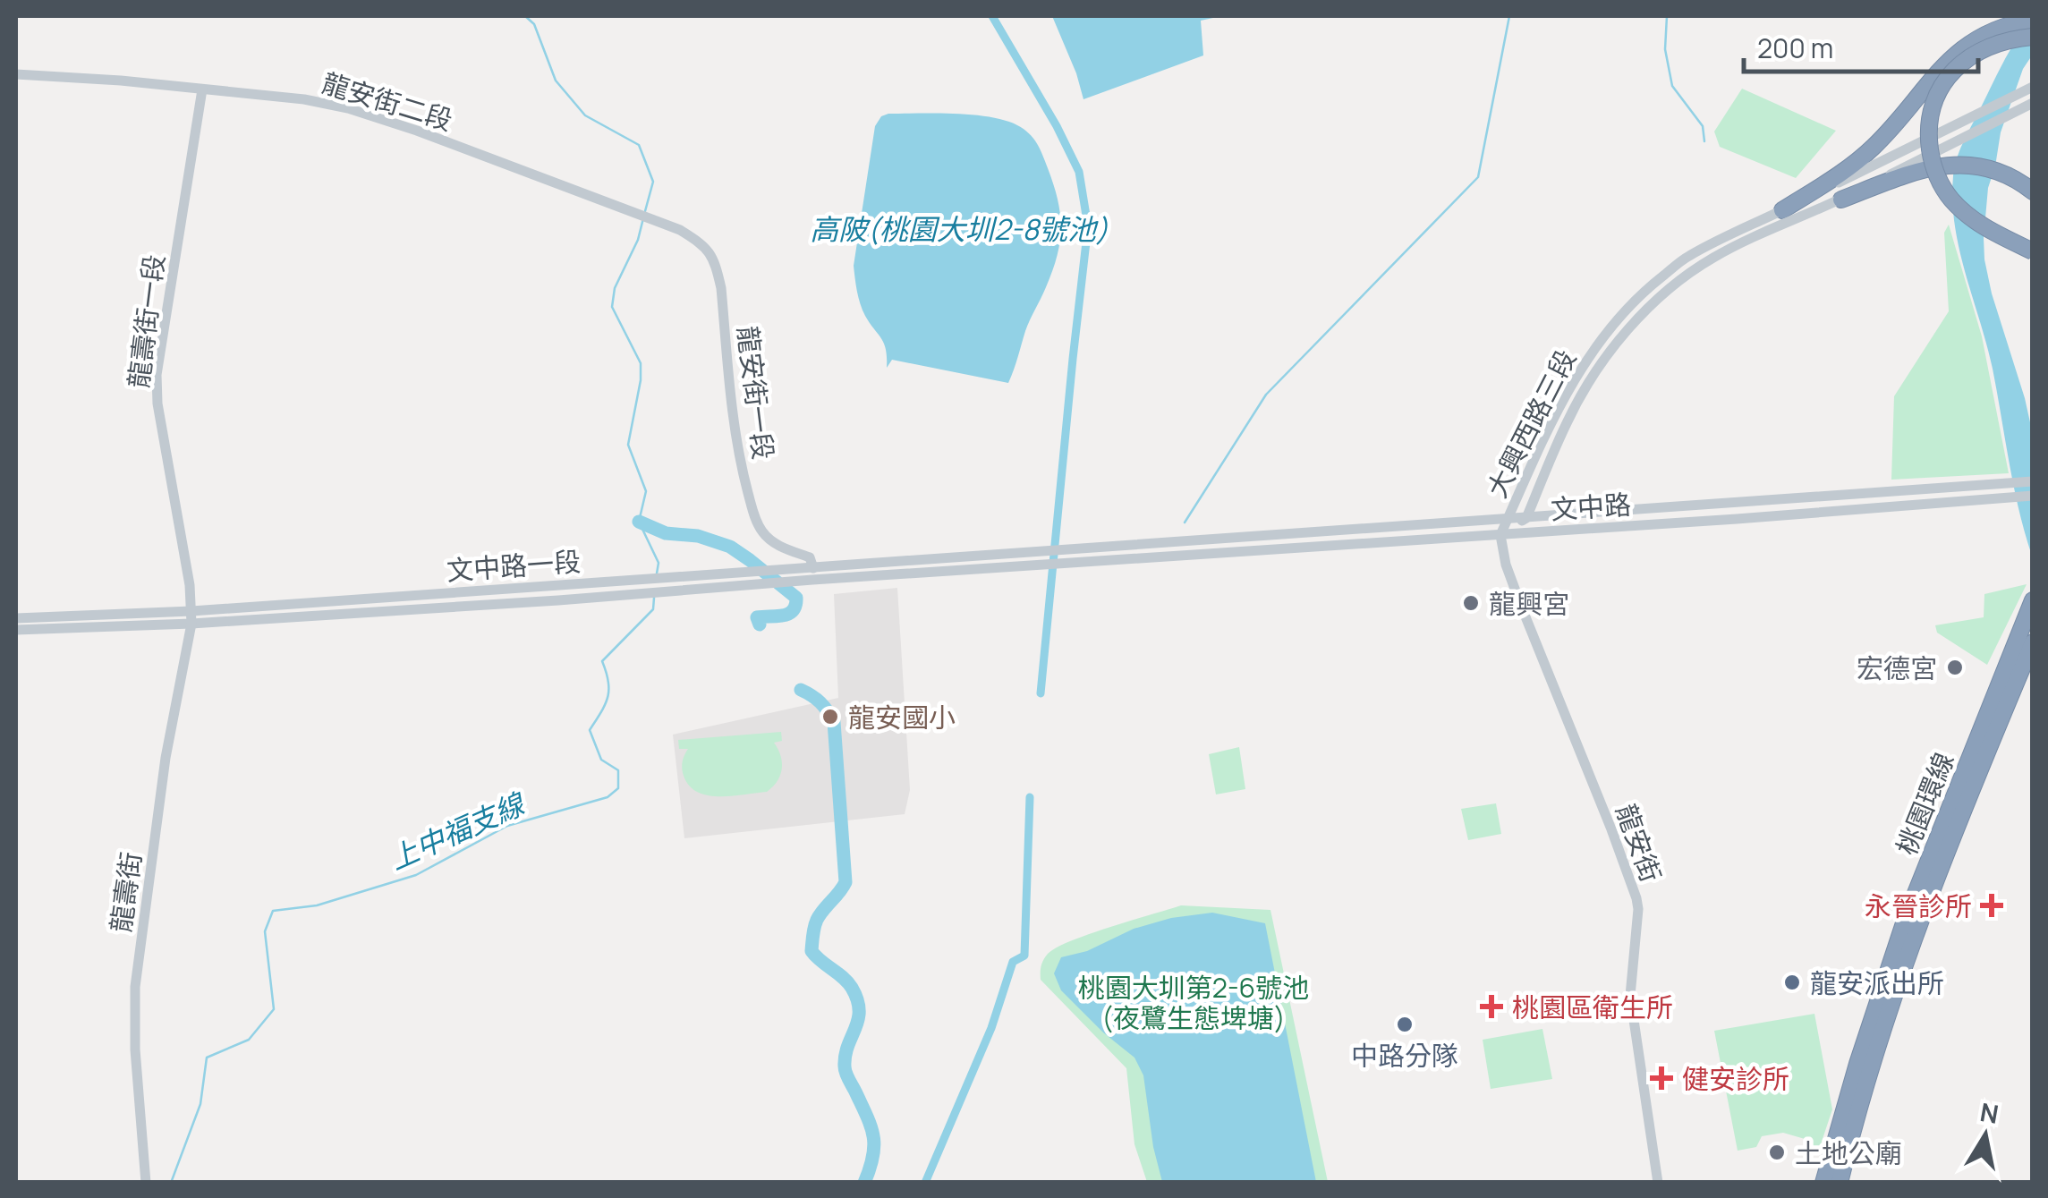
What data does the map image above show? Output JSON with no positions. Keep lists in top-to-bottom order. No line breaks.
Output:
{"streets":{"highway":["桃園環線"],"street":["龍安街二段","龍壽街一段","龍安街一段","大興西路三段","文中路","文中路一段","龍安街","龍壽街"]},"crossings":[["龍安街二段","龍壽街一段"],["龍安街二段","龍安街一段"],["龍壽街一段","文中路一段"],["龍壽街一段","龍壽街"],["龍安街一段","文中路一段"],["大興西路三段","文中路"],["大興西路三段","龍安街"],["文中路","文中路一段"],["文中路","龍安街"],["文中路一段","龍壽街"]],"water":["高陂(桃園大圳2-8號池)","上中福支線"],"parks":["桃園大圳第2-6號池 (夜鷺生態埤塘)"],"places":{"other":["龍興宮","宏德宮","龍安國小","龍安派出所","中路分隊","土地公廟"],"health":["永晉診所","桃園區衛生所","健安診所"]},"scale_bar":"200 m","north":"top"}
